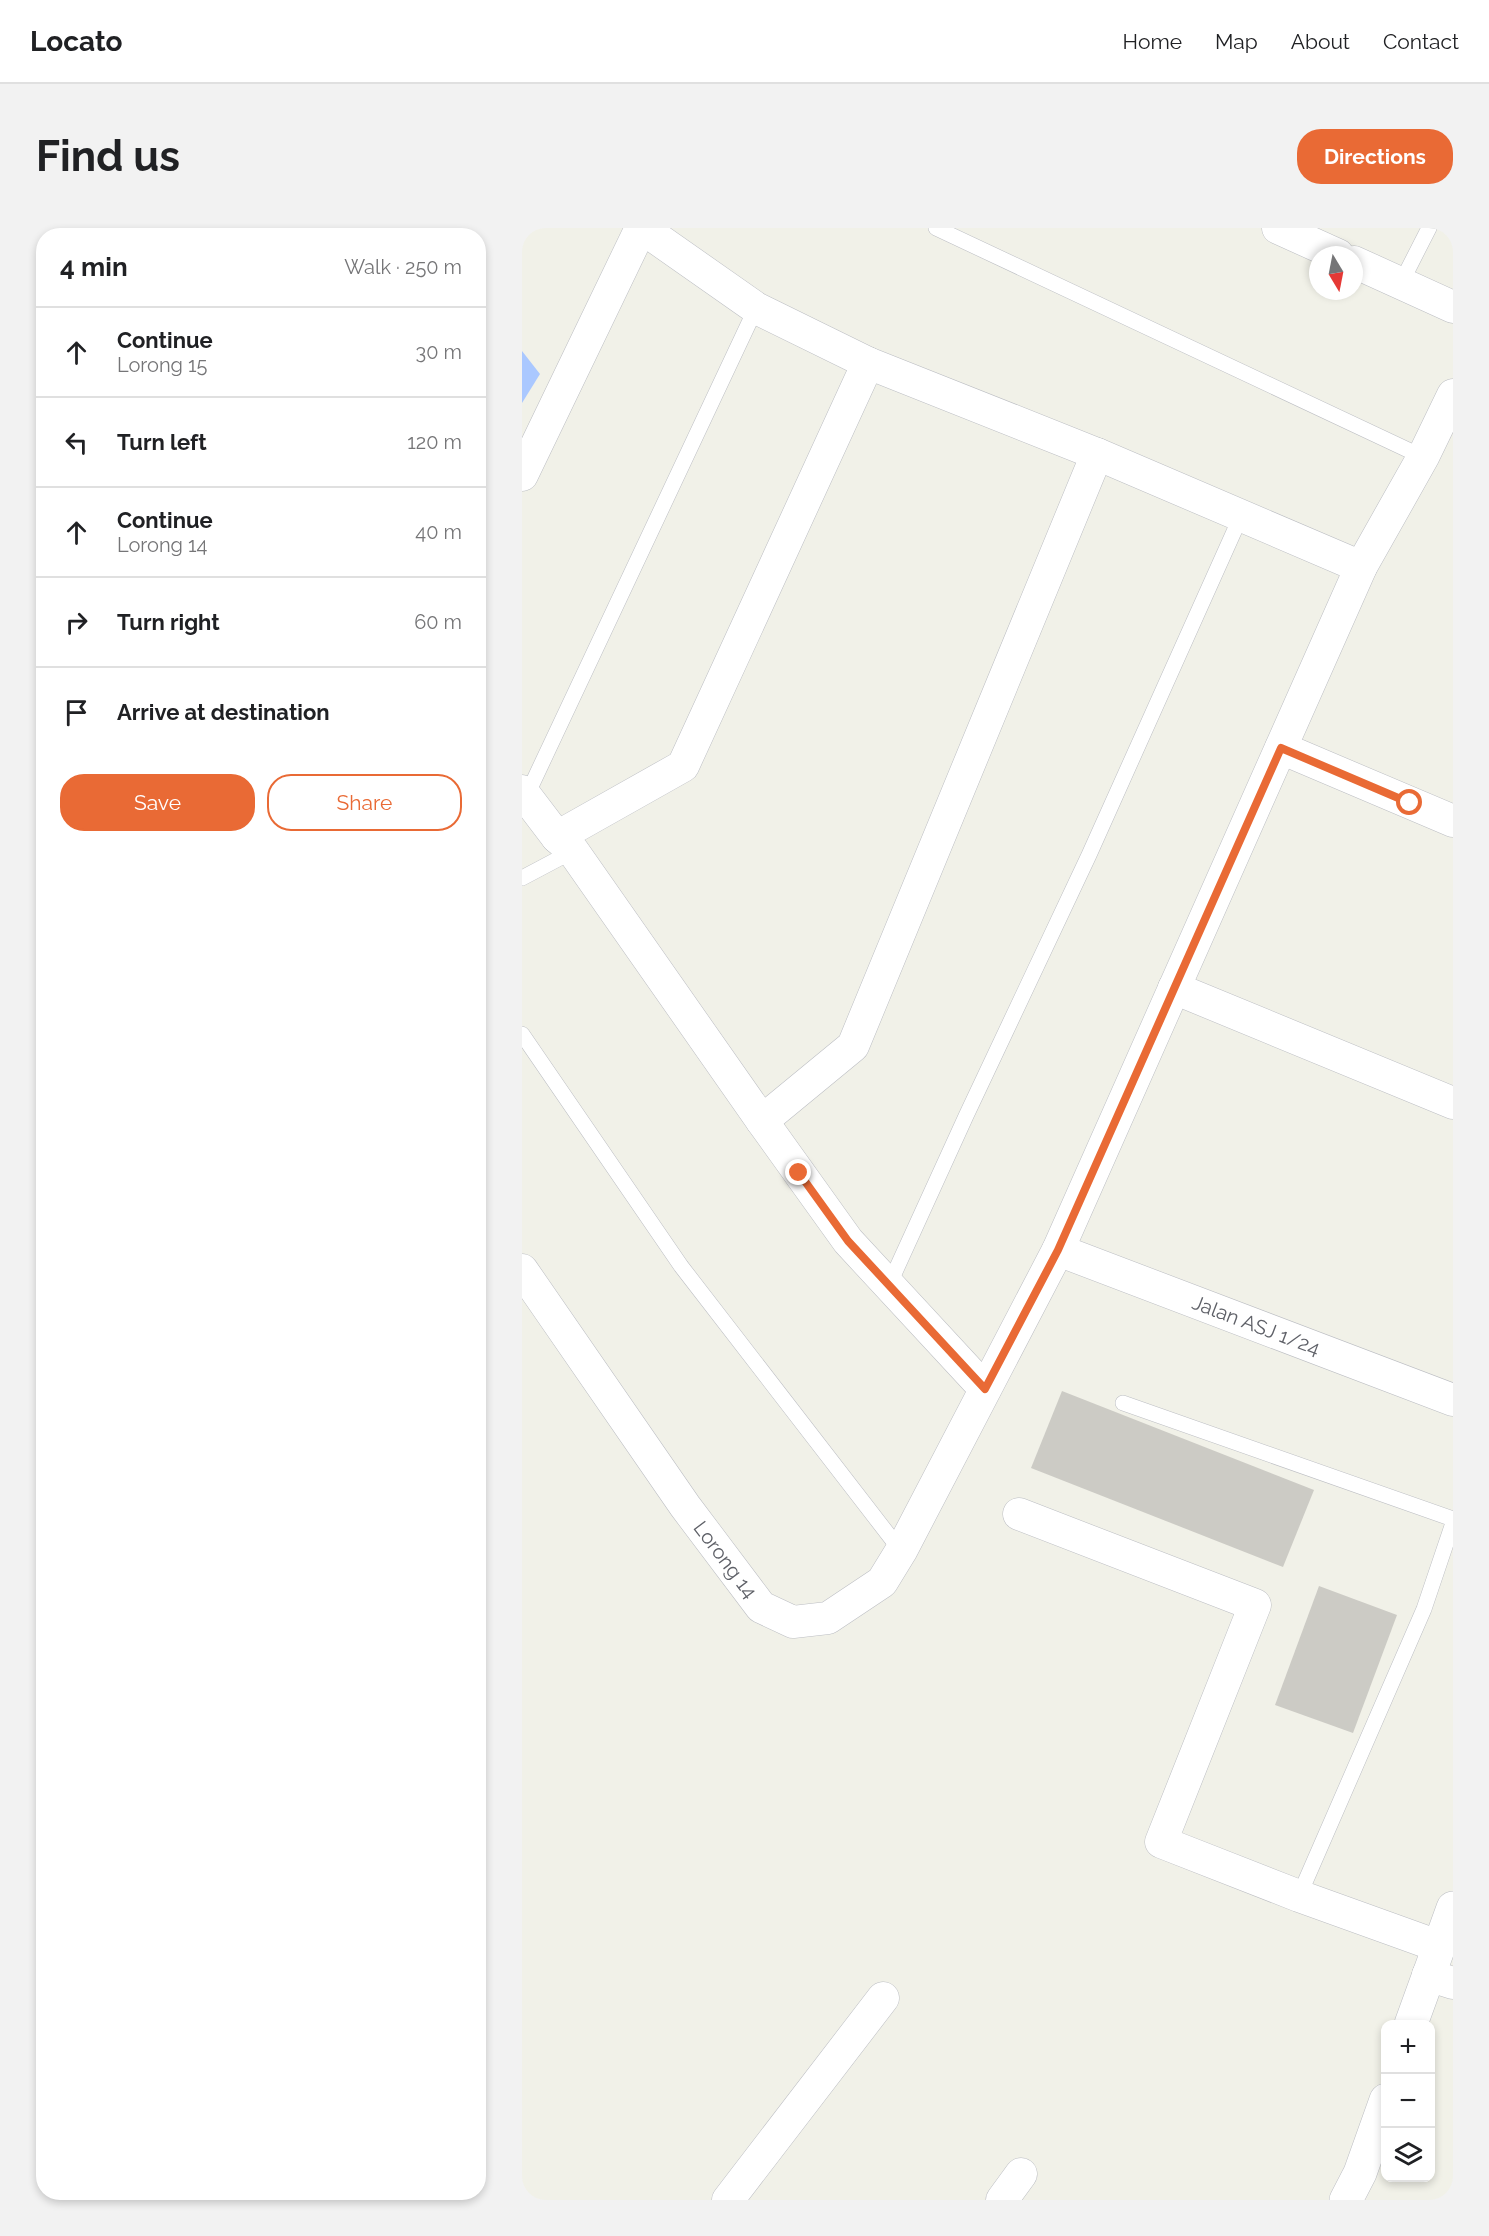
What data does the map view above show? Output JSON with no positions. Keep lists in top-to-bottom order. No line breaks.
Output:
{"streets":{"street":["Jalan ASJ 1/24","Lorong 14"]},"crossings":[["Jalan ASJ 1/24","Lorong 14"]],"north":"bottom","page":{"header":"Locato","nav":["Home","Map","About","Contact"],"buttons":["Directions",["Save","Share"]],"title":"Find us","heading":["4 min","Walk · 250 m"],"list":[["Continue","Lorong 15","30 m"],["Turn left","120 m"],["Continue","Lorong 14","40 m"],["Turn right","60 m"],"Arrive at destination"],"map_buttons":["+","−"]}}
